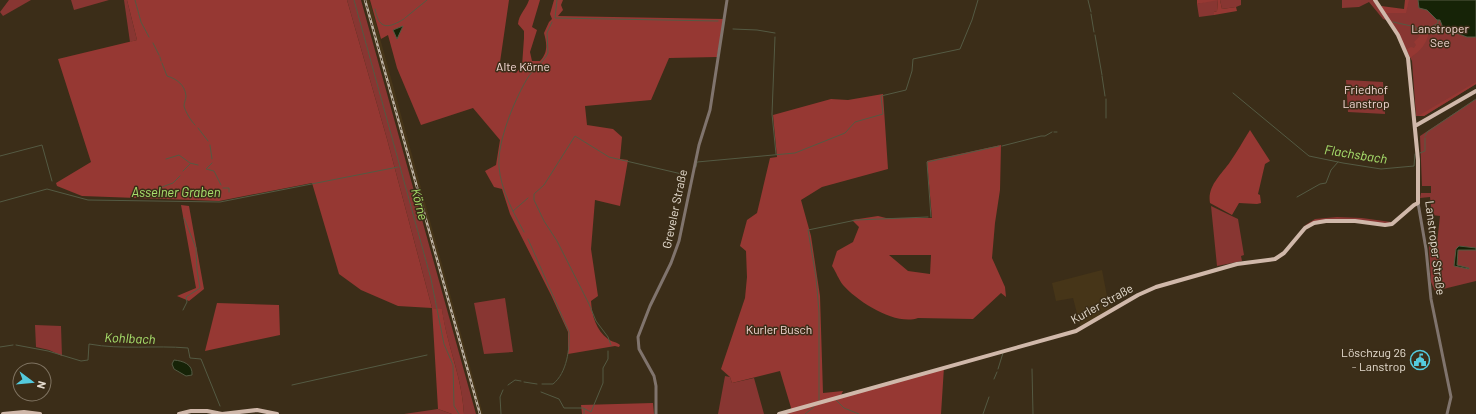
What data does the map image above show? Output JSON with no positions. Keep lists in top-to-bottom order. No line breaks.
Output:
{"streets":{"main road":["Lanstroper Straße","Kurler Straße"],"street":["Greveler Straße"]},"crossings":[["Lanstroper Straße","Kurler Straße"]],"water":["Flachsbach","Asselner Graben","Körne","Kohlbach"],"parks":["Lanstroper See","Alte Körne","Friedhof Lanstrop","Kurler Busch"],"places":{"public building":["Löschzug 26 - Lanstrop"]},"north":"right"}
